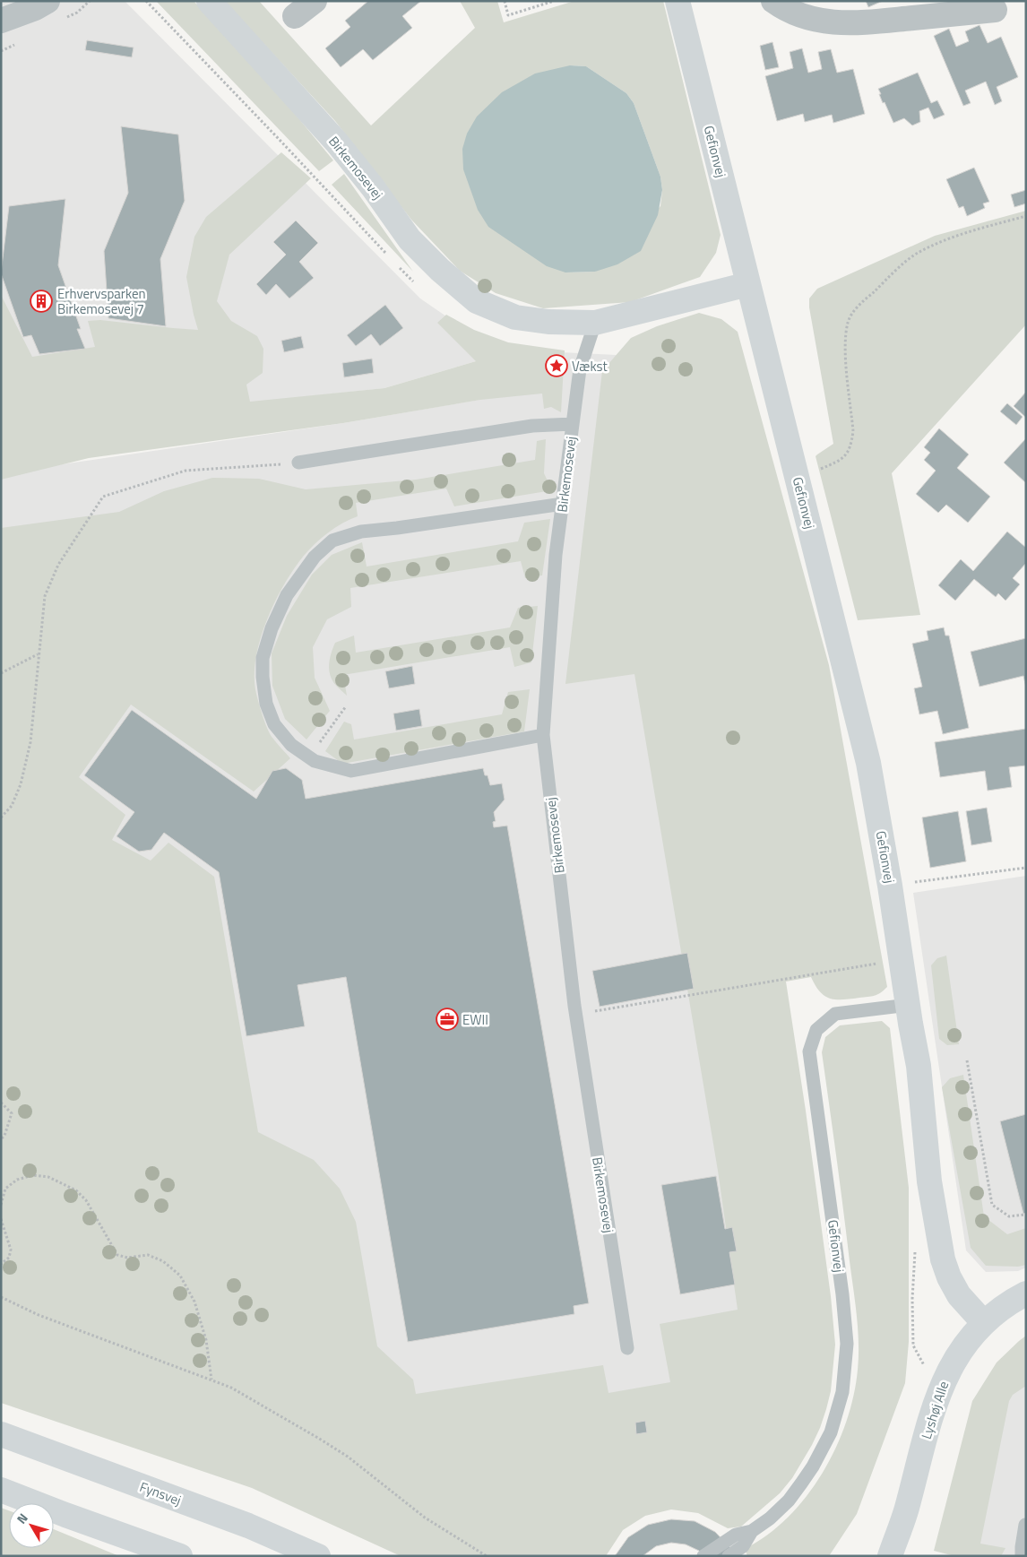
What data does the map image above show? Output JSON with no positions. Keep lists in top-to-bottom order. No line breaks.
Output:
{"streets":{"street":["Gefionvej","Birkemosevej","Lyshøj Alle","Fynsvej"]},"crossings":[["Gefionvej","Birkemosevej"],["Gefionvej","Lyshøj Alle"]],"places":{"building":["Erhvervsparken Birkemosevej 7"],"place":["Vækst"],"office":["EWII"]},"north":"top left"}
